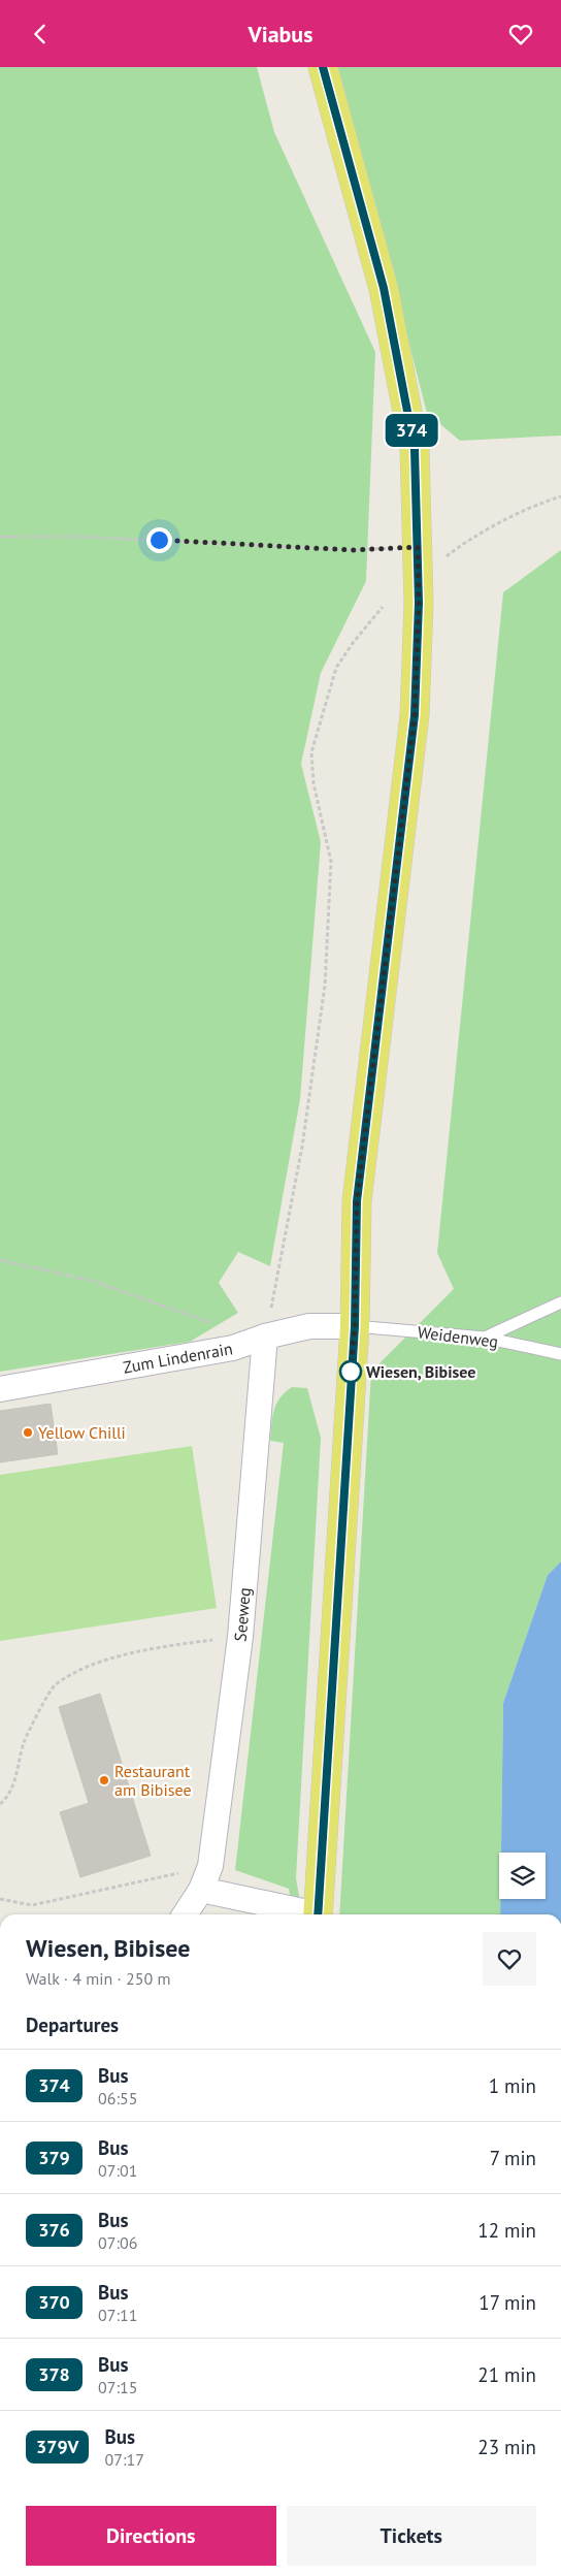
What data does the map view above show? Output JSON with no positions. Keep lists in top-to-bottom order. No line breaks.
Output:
{"streets":{"street":["Zum Lindenrain","Seeweg"],"lane":["Weidenweg"]},"crossings":[["Weidenweg","Zum Lindenrain"],["Zum Lindenrain","Seeweg"]],"places":["Wiesen, Bibisee","Yellow Chilli","Restaurant am Bibisee"],"lines":["bus line 374"],"page":{"header":"Viabus","on_map":"374","heading":[["Wiesen, Bibisee","Walk · 4 min · 250 m"],"Departures"],"list":[{"mark":"374","name":"Bus","note":"06:55","value":"1 min"},{"mark":"379","name":"Bus","note":"07:01","value":"7 min"},{"mark":"376","name":"Bus","note":"07:06","value":"12 min"},{"mark":"370","name":"Bus","note":"07:11","value":"17 min"},{"mark":"378","name":"Bus","note":"07:15","value":"21 min"},{"mark":"379V","name":"Bus","note":"07:17","value":"23 min"}],"buttons":["Directions","Tickets"]}}
